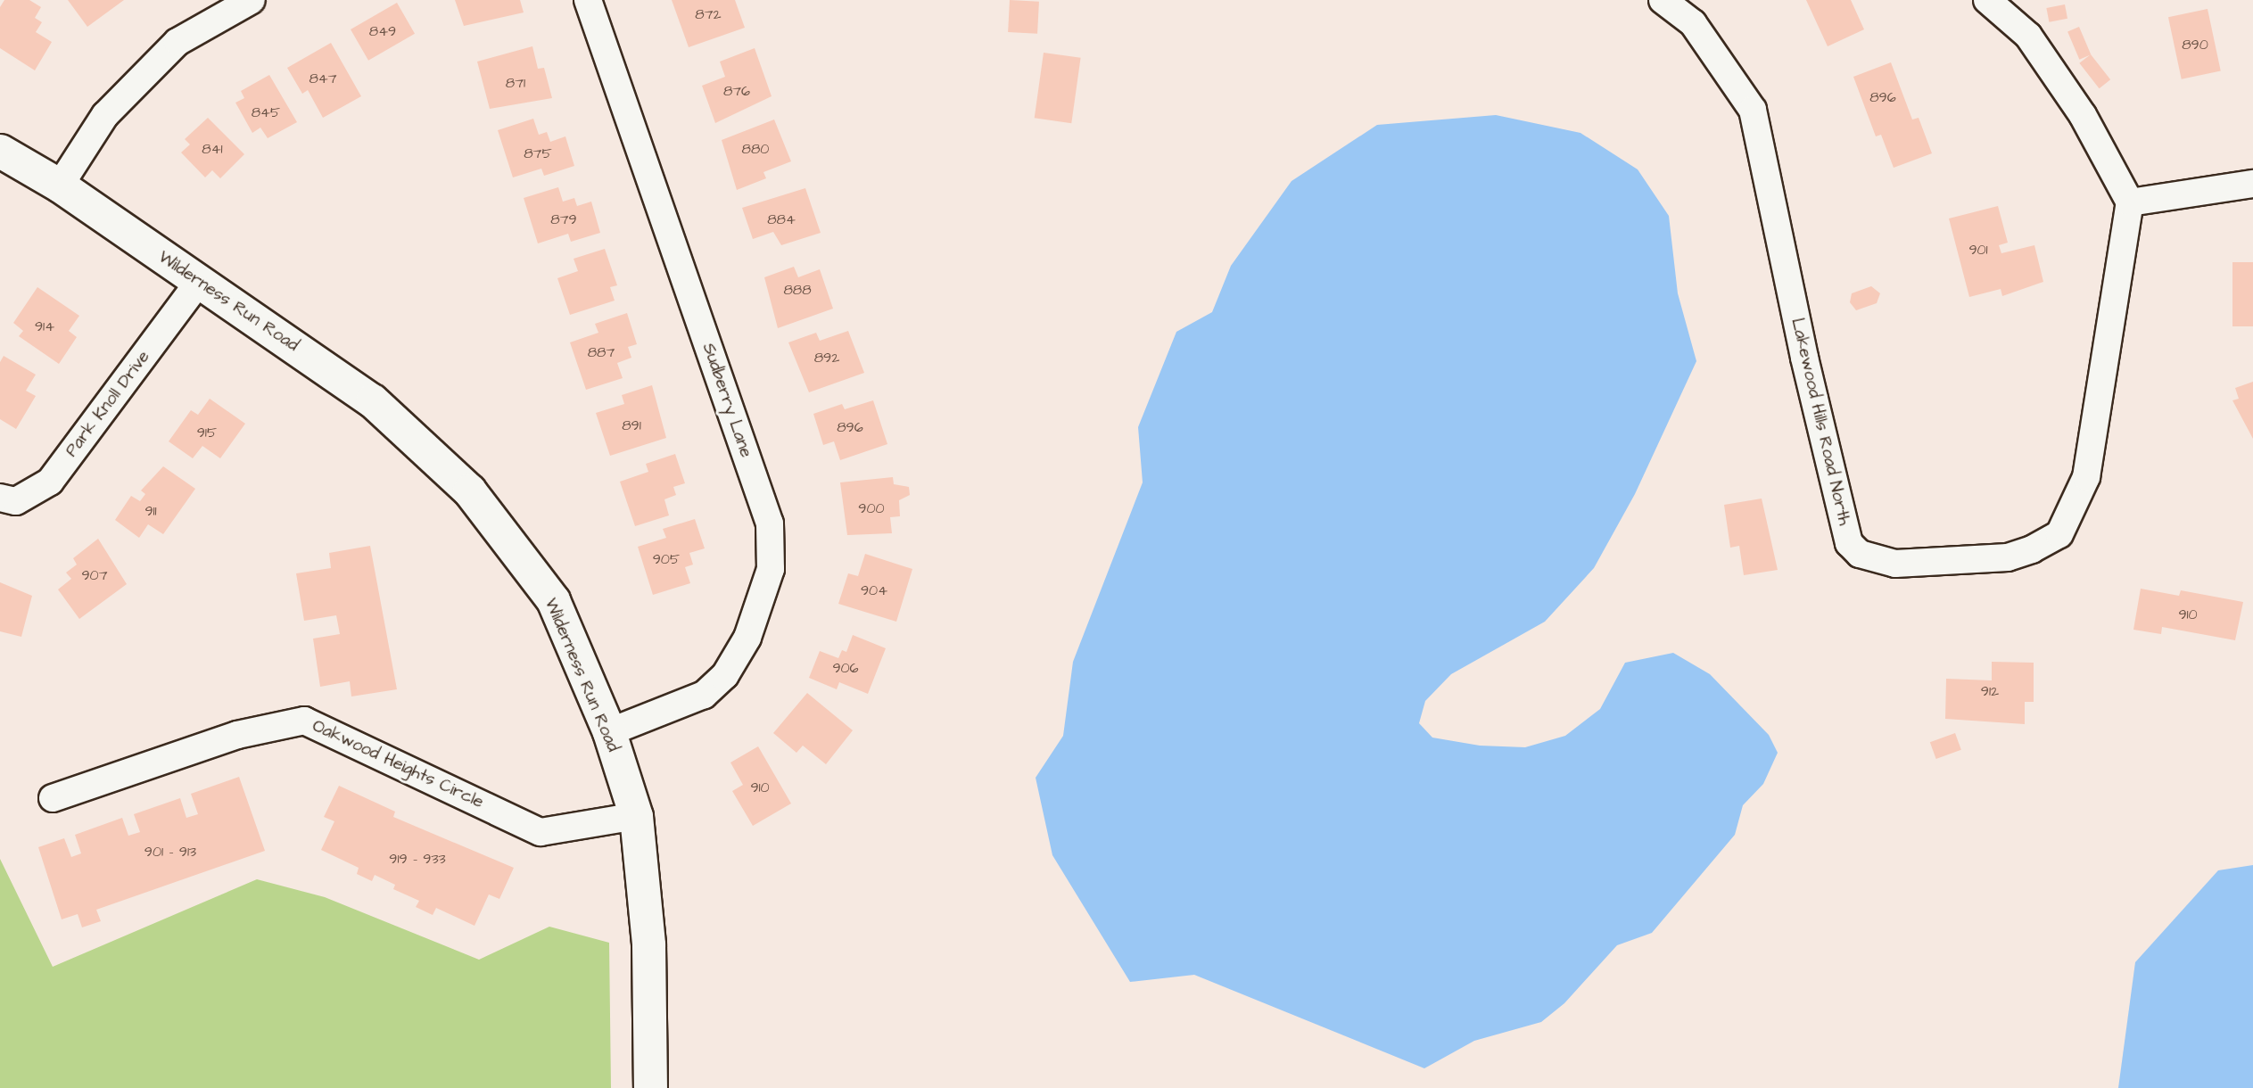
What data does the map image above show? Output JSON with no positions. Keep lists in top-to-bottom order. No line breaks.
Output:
{"streets":{"street":["Wilderness Run Road","Sudberry Lane","Park Knoll Drive","Lakewood Hills Road North","Oakwood Heights Circle"]},"crossings":[["Wilderness Run Road","Sudberry Lane"],["Wilderness Run Road","Park Knoll Drive"],["Wilderness Run Road","Oakwood Heights Circle"]],"house_numbers":["872","849","890","847","871","876","896","845","841","880","875","879","884","901","888","914","887","892","891","896","915","900","911","905","907","904","910","906","912","910","901 - 913","919 - 933"]}
